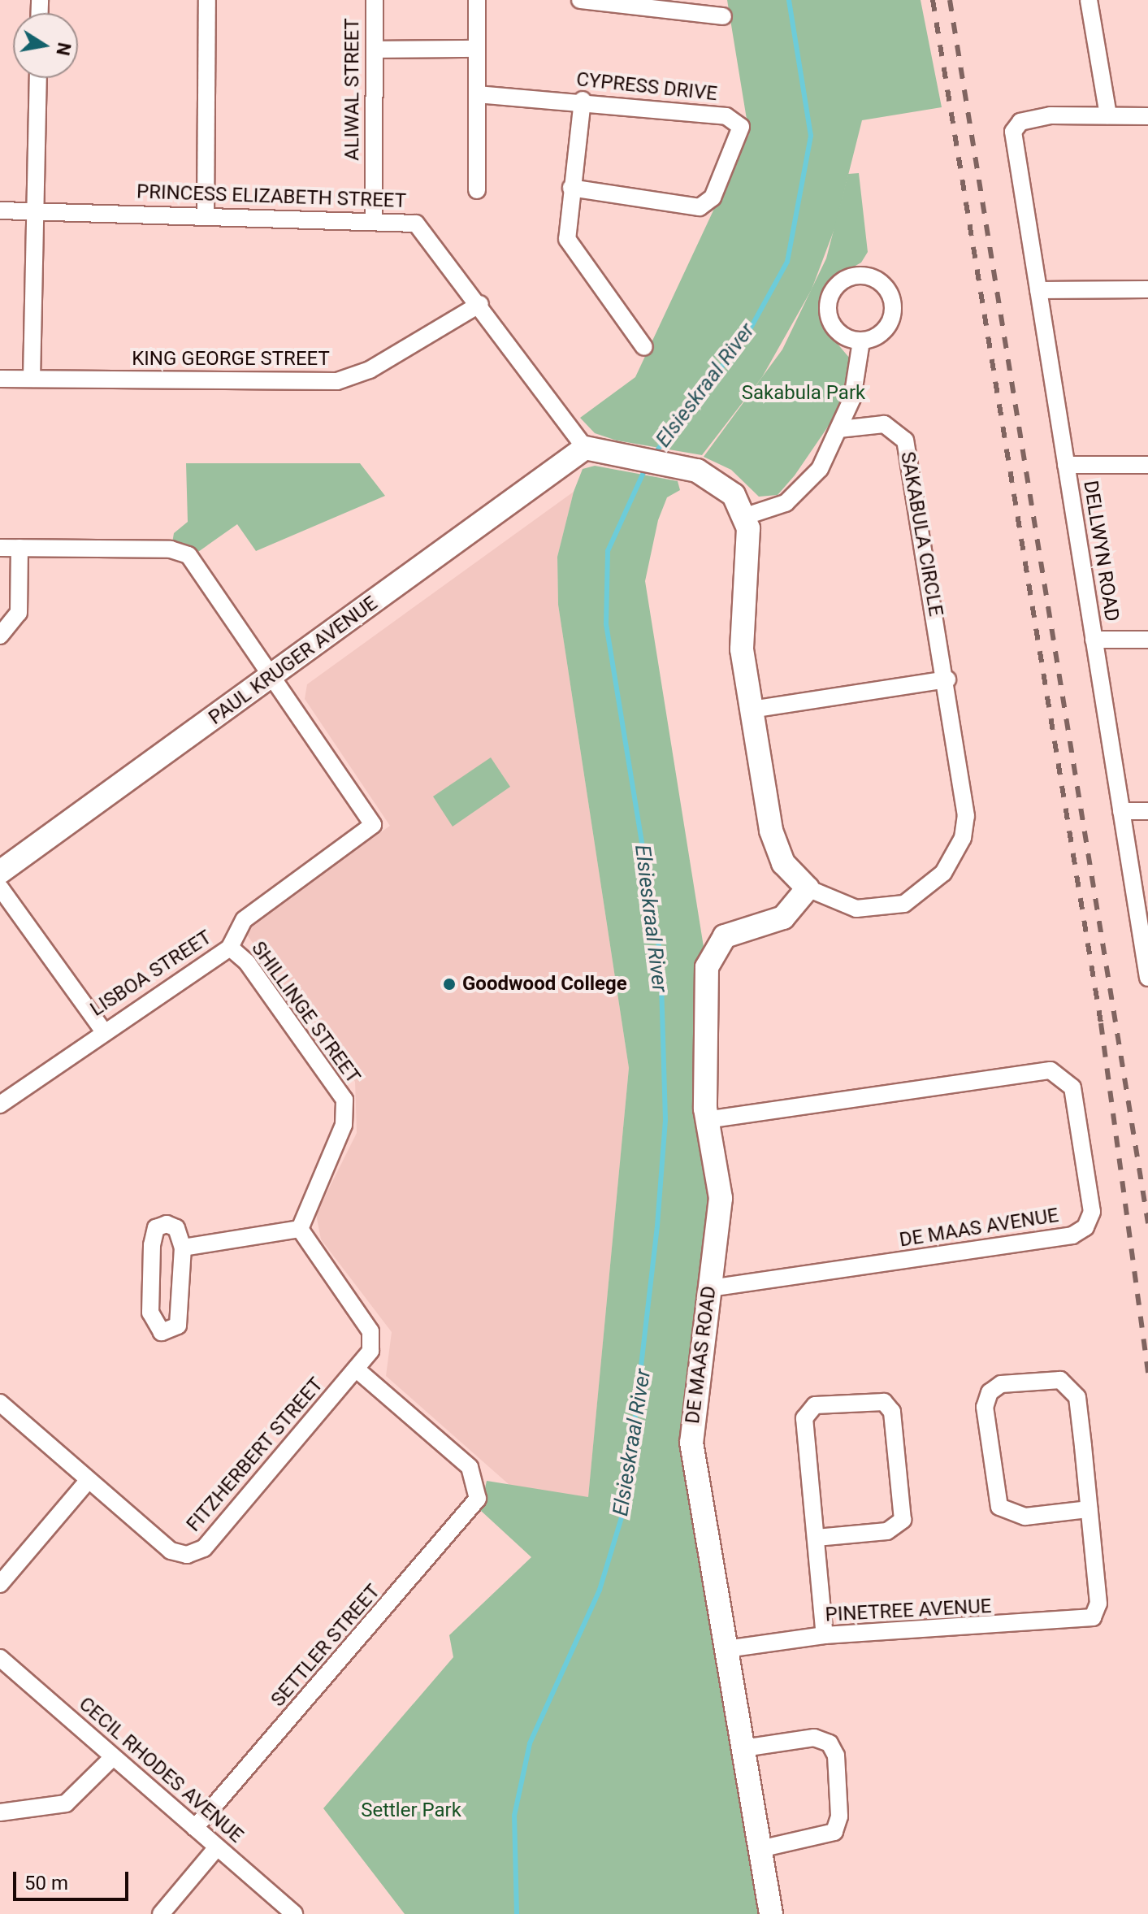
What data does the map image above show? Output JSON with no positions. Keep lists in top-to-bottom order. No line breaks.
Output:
{"streets":{"street":["CYPRESS DRIVE","ALIWAL STREET","PRINCESS ELIZABETH STREET","KING GEORGE STREET","SAKABULA CIRCLE","DELLWYN ROAD","PAUL KRUGER AVENUE","LISBOA STREET","SHILLINGE STREET","DE MAAS AVENUE","DE MAAS ROAD","FITZHERBERT STREET","PINETREE AVENUE","SETTLER STREET","CECIL RHODES AVENUE"]},"crossings":[["ALIWAL STREET","PRINCESS ELIZABETH STREET"],["PRINCESS ELIZABETH STREET","KING GEORGE STREET"],["PRINCESS ELIZABETH STREET","PAUL KRUGER AVENUE"],["SAKABULA CIRCLE","DE MAAS ROAD"],["PAUL KRUGER AVENUE","LISBOA STREET"],["LISBOA STREET","SHILLINGE STREET"],["DE MAAS AVENUE","DE MAAS ROAD"],["DE MAAS ROAD","PINETREE AVENUE"],["FITZHERBERT STREET","SETTLER STREET"],["SETTLER STREET","CECIL RHODES AVENUE"]],"water":["Elsieskraal River"],"parks":["Sakabula Park","Settler Park"],"places":["Goodwood College"],"scale_bar":"50 m","north":"right"}
